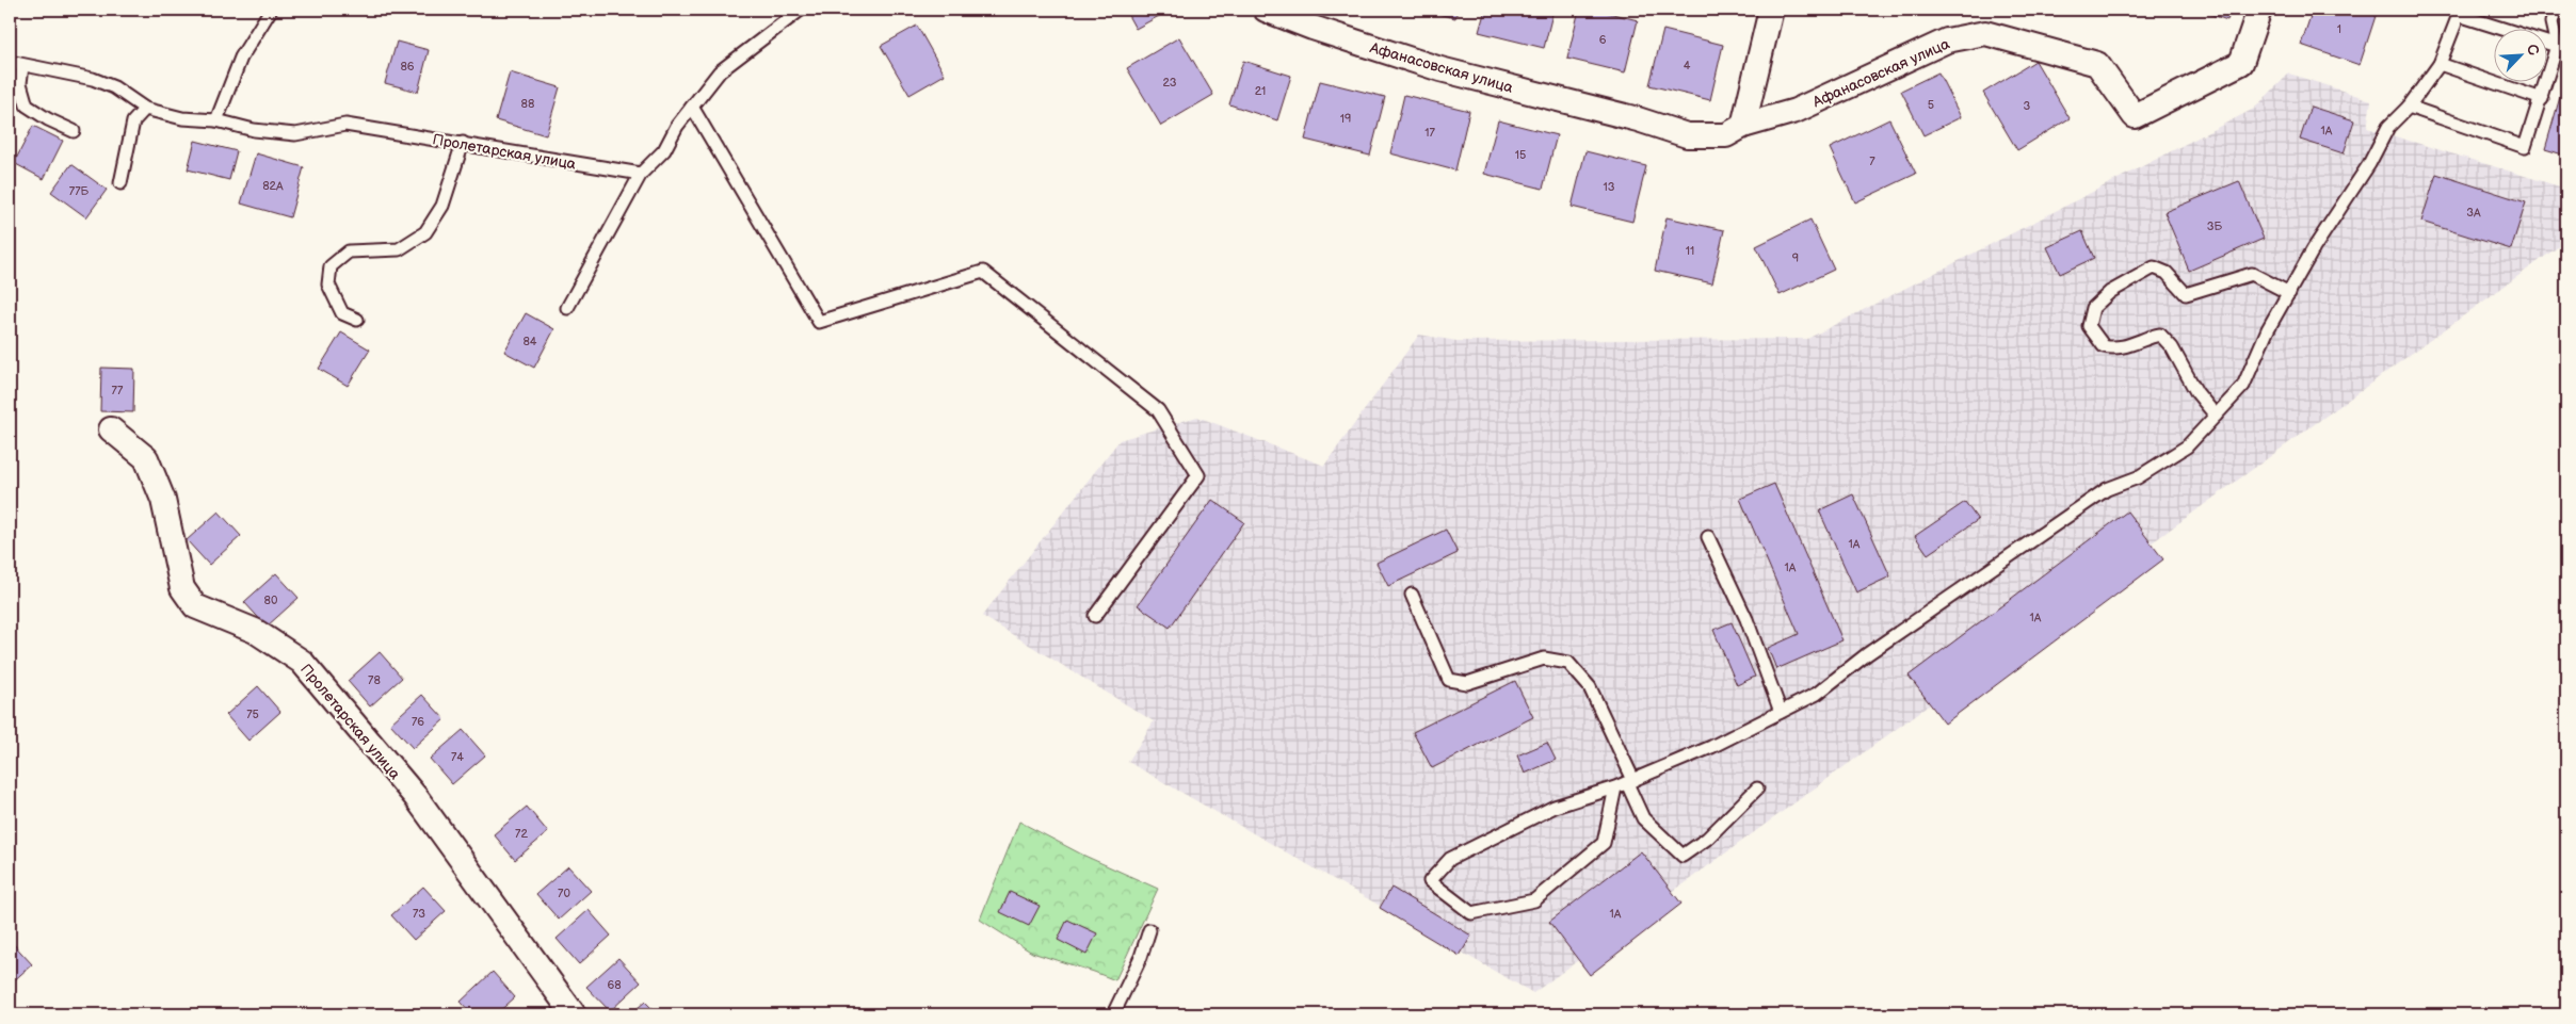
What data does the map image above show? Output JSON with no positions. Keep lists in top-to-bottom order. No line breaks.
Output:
{"streets":{"street":["Афанасовская улица","Пролетарская улица"]},"house_numbers":["1","6","4","86","23","21","88","5","3","19","1А","17","15","7","82А","13","77Б","3А","3Б","11","9","84","77","1А","1А","80","1А","78","75","76","74","72","70","73","1А","68"],"north":"top right"}
